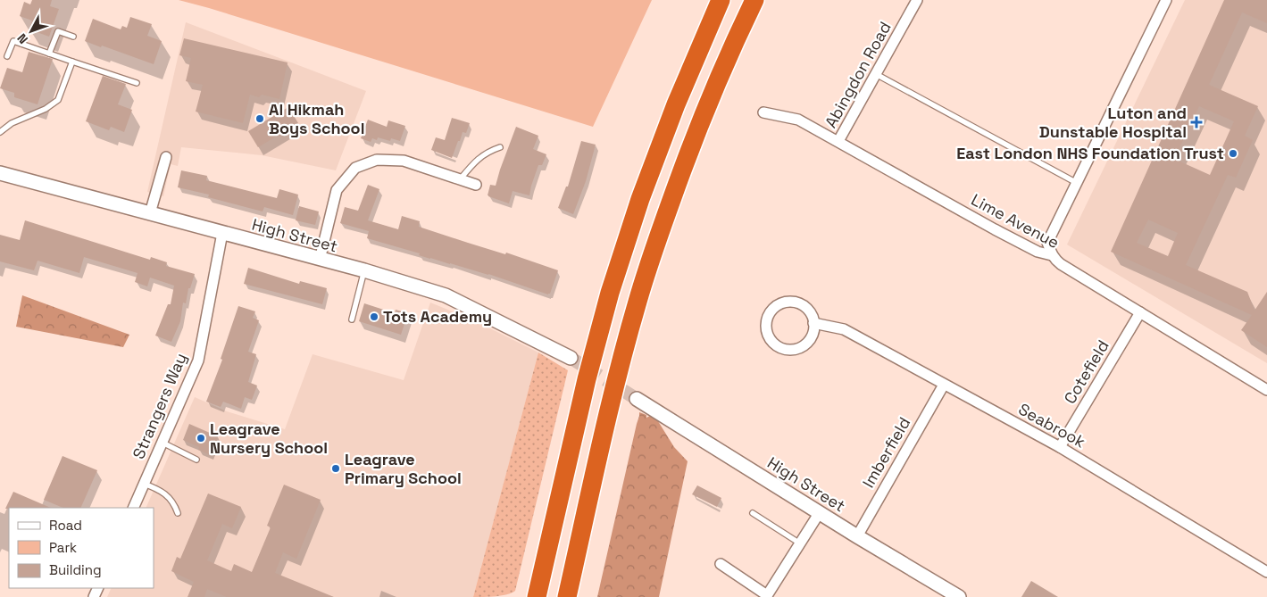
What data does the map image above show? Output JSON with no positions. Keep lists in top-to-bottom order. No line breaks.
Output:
{"streets":{"street":["Abingdon Road","Lime Avenue","High Street","Cotefield","Strangers Way","Seabrook","Imberfield"]},"crossings":[["Abingdon Road","Lime Avenue"],["Lime Avenue","Cotefield"],["High Street","Strangers Way"],["High Street","Imberfield"],["Cotefield","Seabrook"],["Seabrook","Imberfield"]],"places":{"other":["Al Hikmah Boys School","East London NHS Foundation Trust","Tots Academy","Leagrave Nursery School","Leagrave Primary School"],"health":["Luton and Dunstable Hospital"]},"legend":["Road","Park","Building"],"north":"bottom left"}
